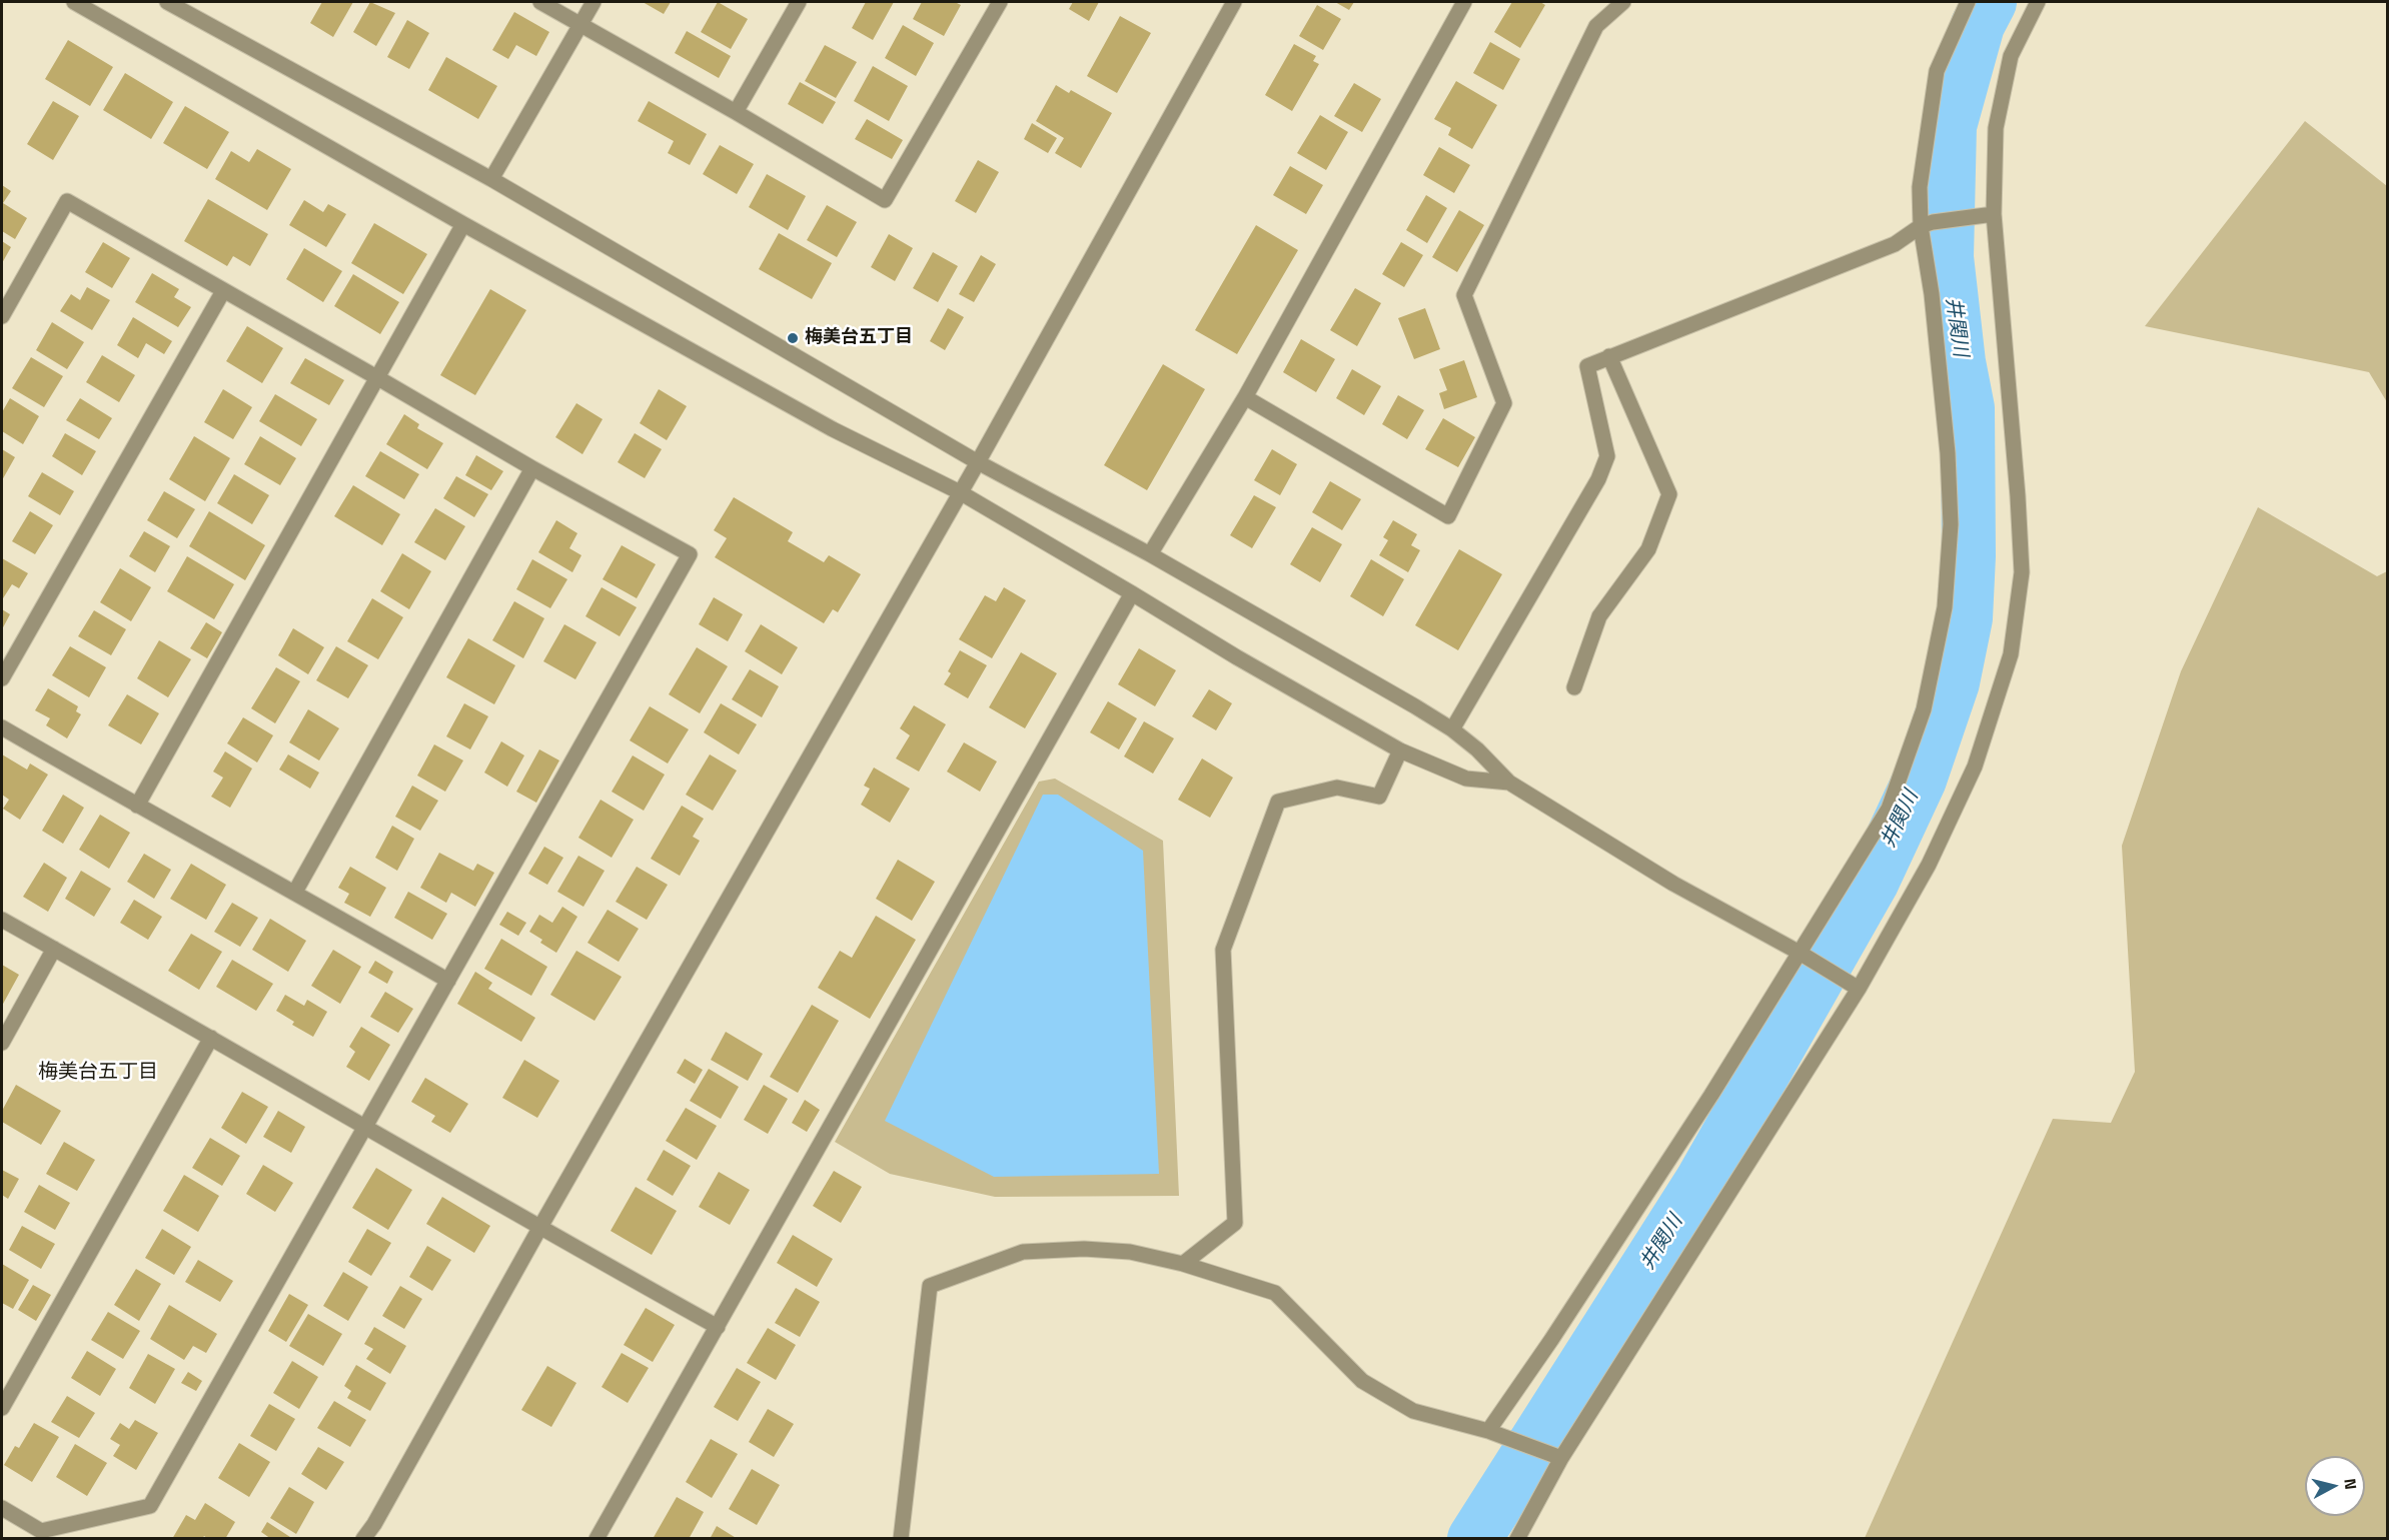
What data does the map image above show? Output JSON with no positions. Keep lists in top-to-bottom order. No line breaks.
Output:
{"districts":["梅美台五丁目"],"water":["井関川"],"places":["梅美台五丁目"],"north":"right"}
